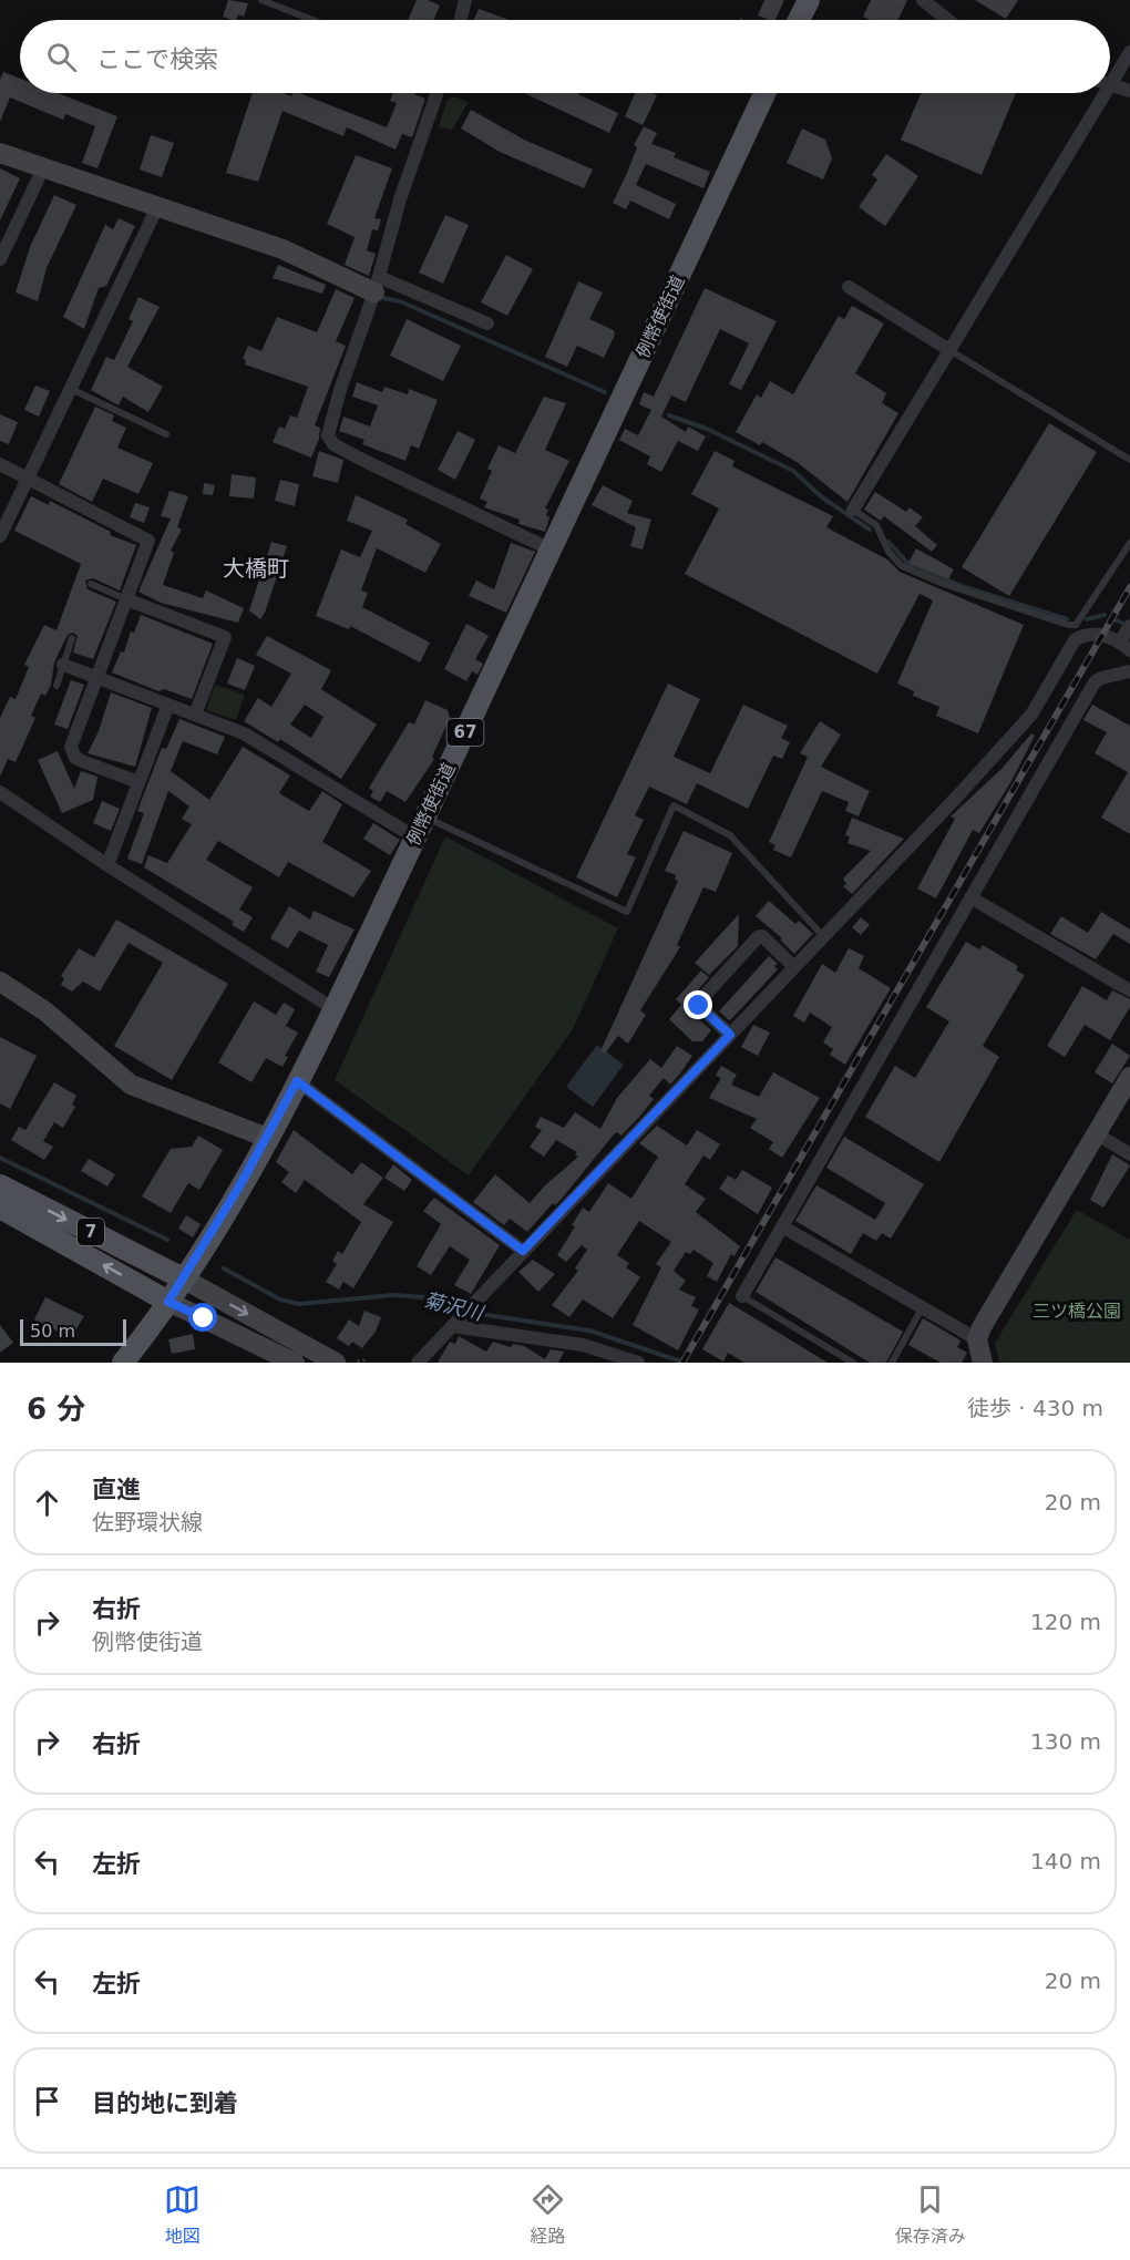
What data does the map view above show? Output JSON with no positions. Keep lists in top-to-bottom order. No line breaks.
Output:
{"streets":{"main road":["例幣使街道","67","7"]},"crossings":[["例幣使街道","7"]],"districts":["大橋町"],"water":["菊沢川"],"parks":["三ツ橋公園"],"scale_bar":"50 m","page":{"search":"ここで検索","scale":"50 m","heading":["6 分","徒歩 · 430 m"],"list":[["直進","佐野環状線","20 m"],["右折","例幣使街道","120 m"],["右折","130 m"],["左折","140 m"],["左折","20 m"],"目的地に到着"],"nav":["地図","経路","保存済み"]}}
